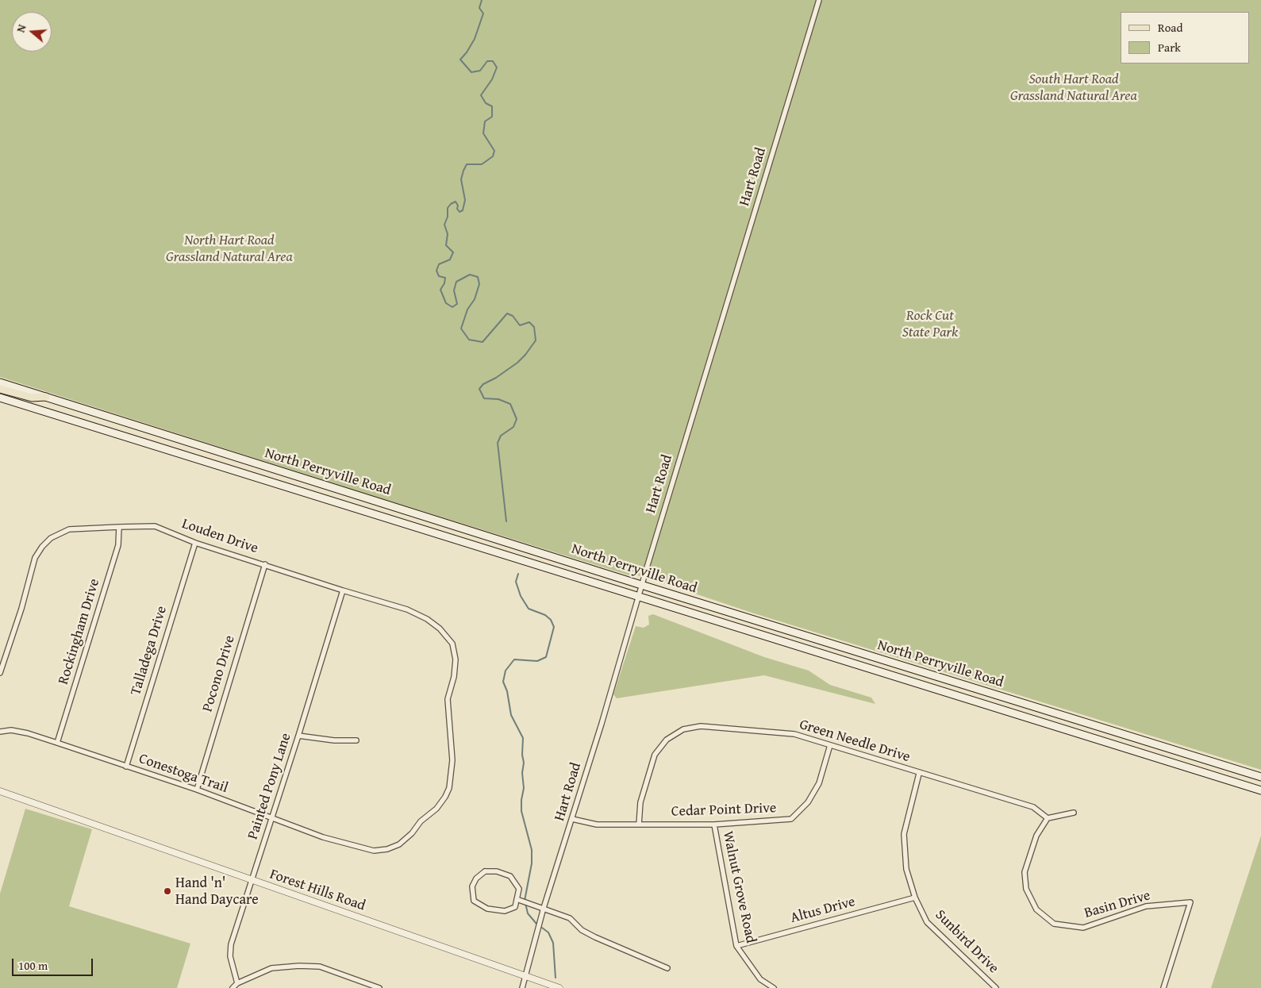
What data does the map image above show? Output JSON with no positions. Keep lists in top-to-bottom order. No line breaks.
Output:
{"streets":{"main road":["North Perryville Road"],"street":["Hart Road","Louden Drive","Rockingham Drive","Talladega Drive","Pocono Drive","Green Needle Drive","Conestoga Trail","Painted Pony Lane","Cedar Point Drive","Walnut Grove Road","Forest Hills Road","Basin Drive","Altus Drive","Sunbird Drive"]},"crossings":[["Hart Road","North Perryville Road"],["Hart Road","Cedar Point Drive"],["Hart Road","Forest Hills Road"],["Louden Drive","Rockingham Drive"],["Louden Drive","Talladega Drive"],["Louden Drive","Pocono Drive"],["Louden Drive","Conestoga Trail"],["Louden Drive","Painted Pony Lane"],["Rockingham Drive","Conestoga Trail"],["Talladega Drive","Conestoga Trail"],["Pocono Drive","Conestoga Trail"],["Green Needle Drive","Cedar Point Drive"],["Green Needle Drive","Basin Drive"],["Green Needle Drive","Sunbird Drive"],["Conestoga Trail","Painted Pony Lane"],["Painted Pony Lane","Forest Hills Road"],["Cedar Point Drive","Walnut Grove Road"],["Walnut Grove Road","Altus Drive"],["Altus Drive","Sunbird Drive"]],"parks":["South Hart Road Grassland Natural Area","North Hart Road Grassland Natural Area","Rock Cut State Park"],"places":["Hand 'n' Hand Daycare"],"legend":["Road","Park"],"scale_bar":"100 m","north":"left"}
